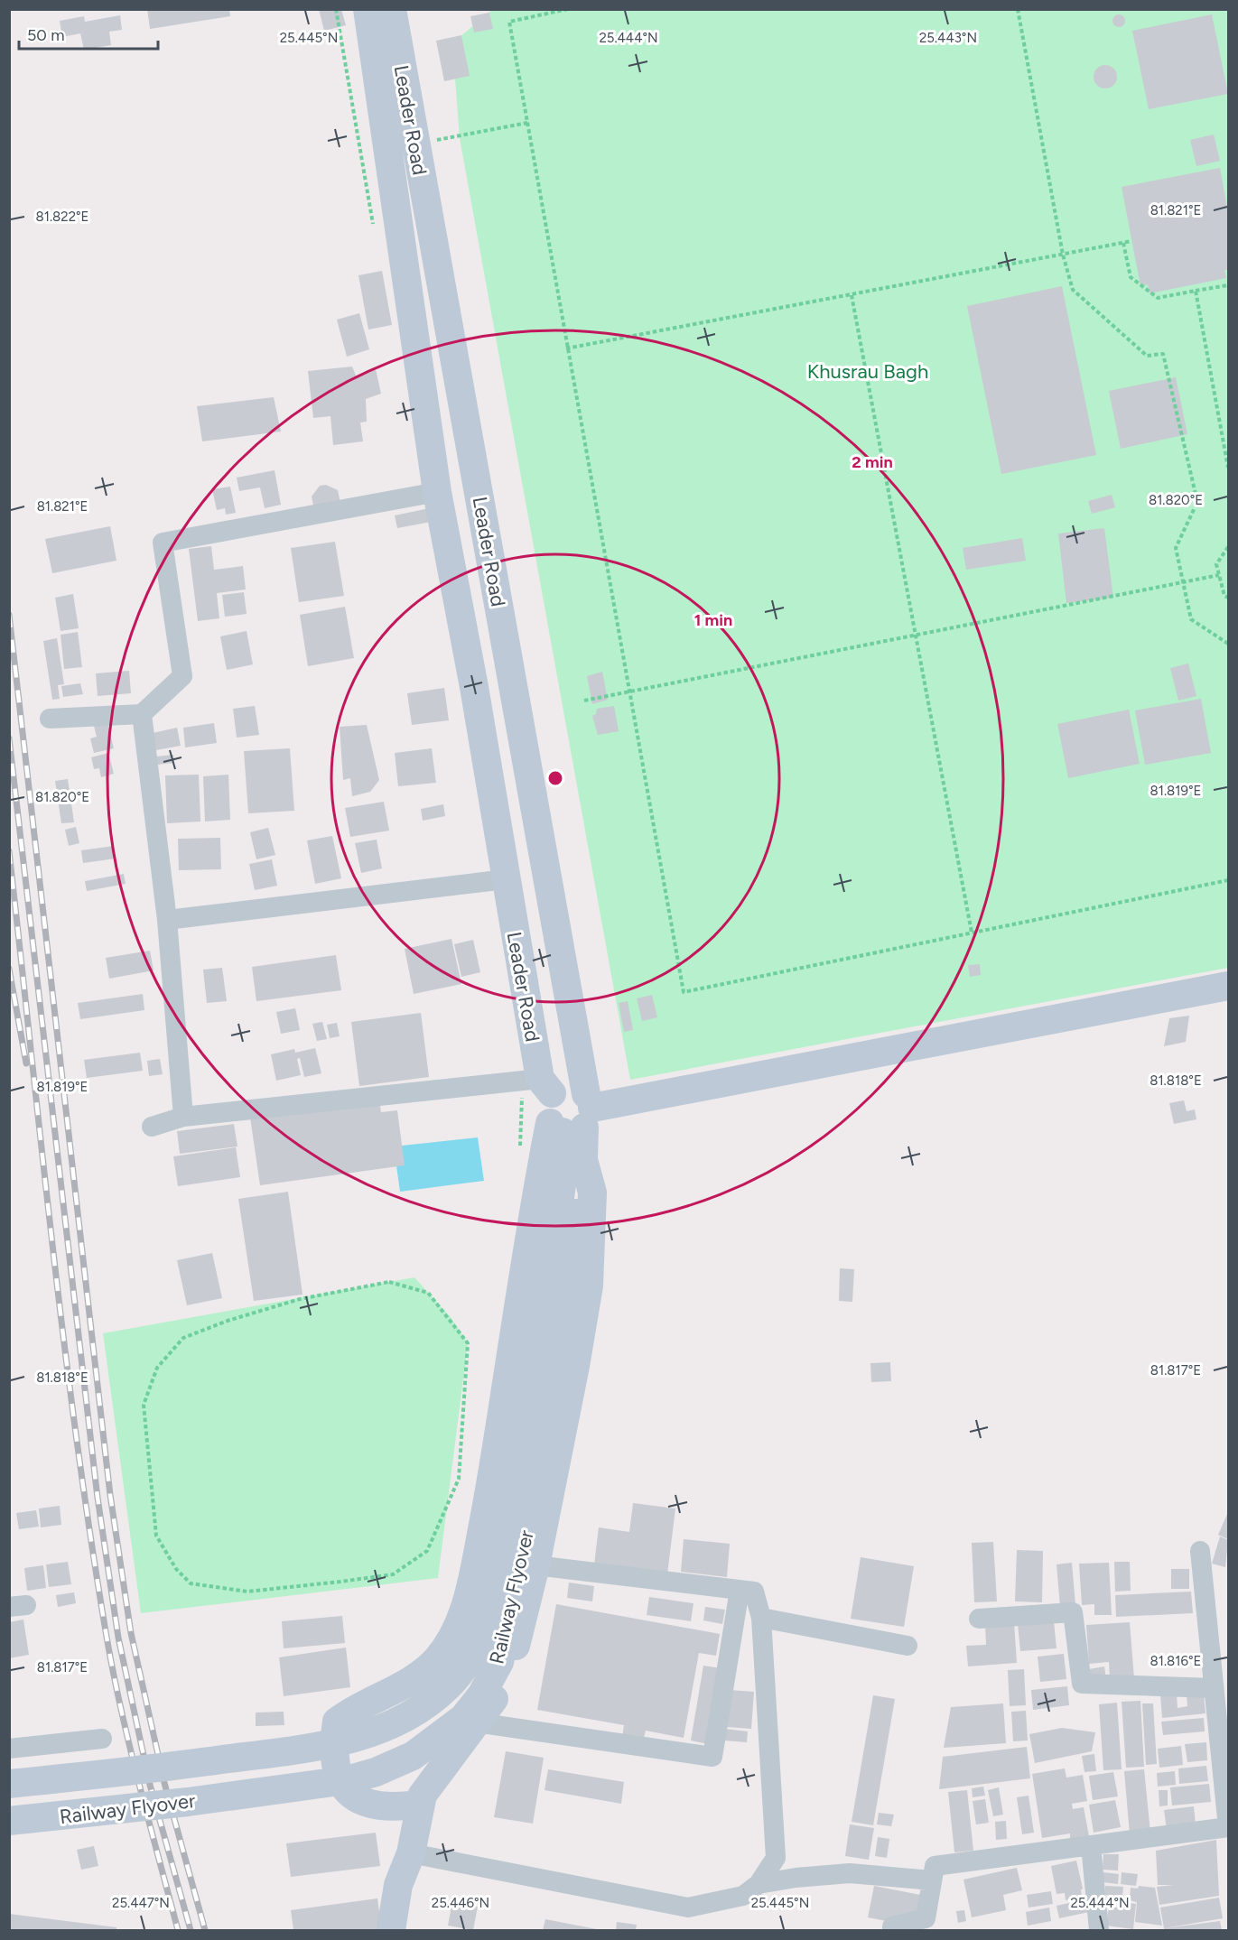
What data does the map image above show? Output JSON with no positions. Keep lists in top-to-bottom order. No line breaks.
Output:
{"streets":{"main road":["Leader Road","Railway Flyover"]},"crossings":[["Leader Road","Railway Flyover"]],"parks":["Khusrau Bagh"],"scale_bar":"50 m","coordinates":["25.445°N","25.444°N","25.443°N","81.821°E","81.822°E","81.820°E","81.819°E","81.818°E","81.817°E","81.816°E","25.447°N","25.446°N"],"rings":["2 min","1 min"]}
